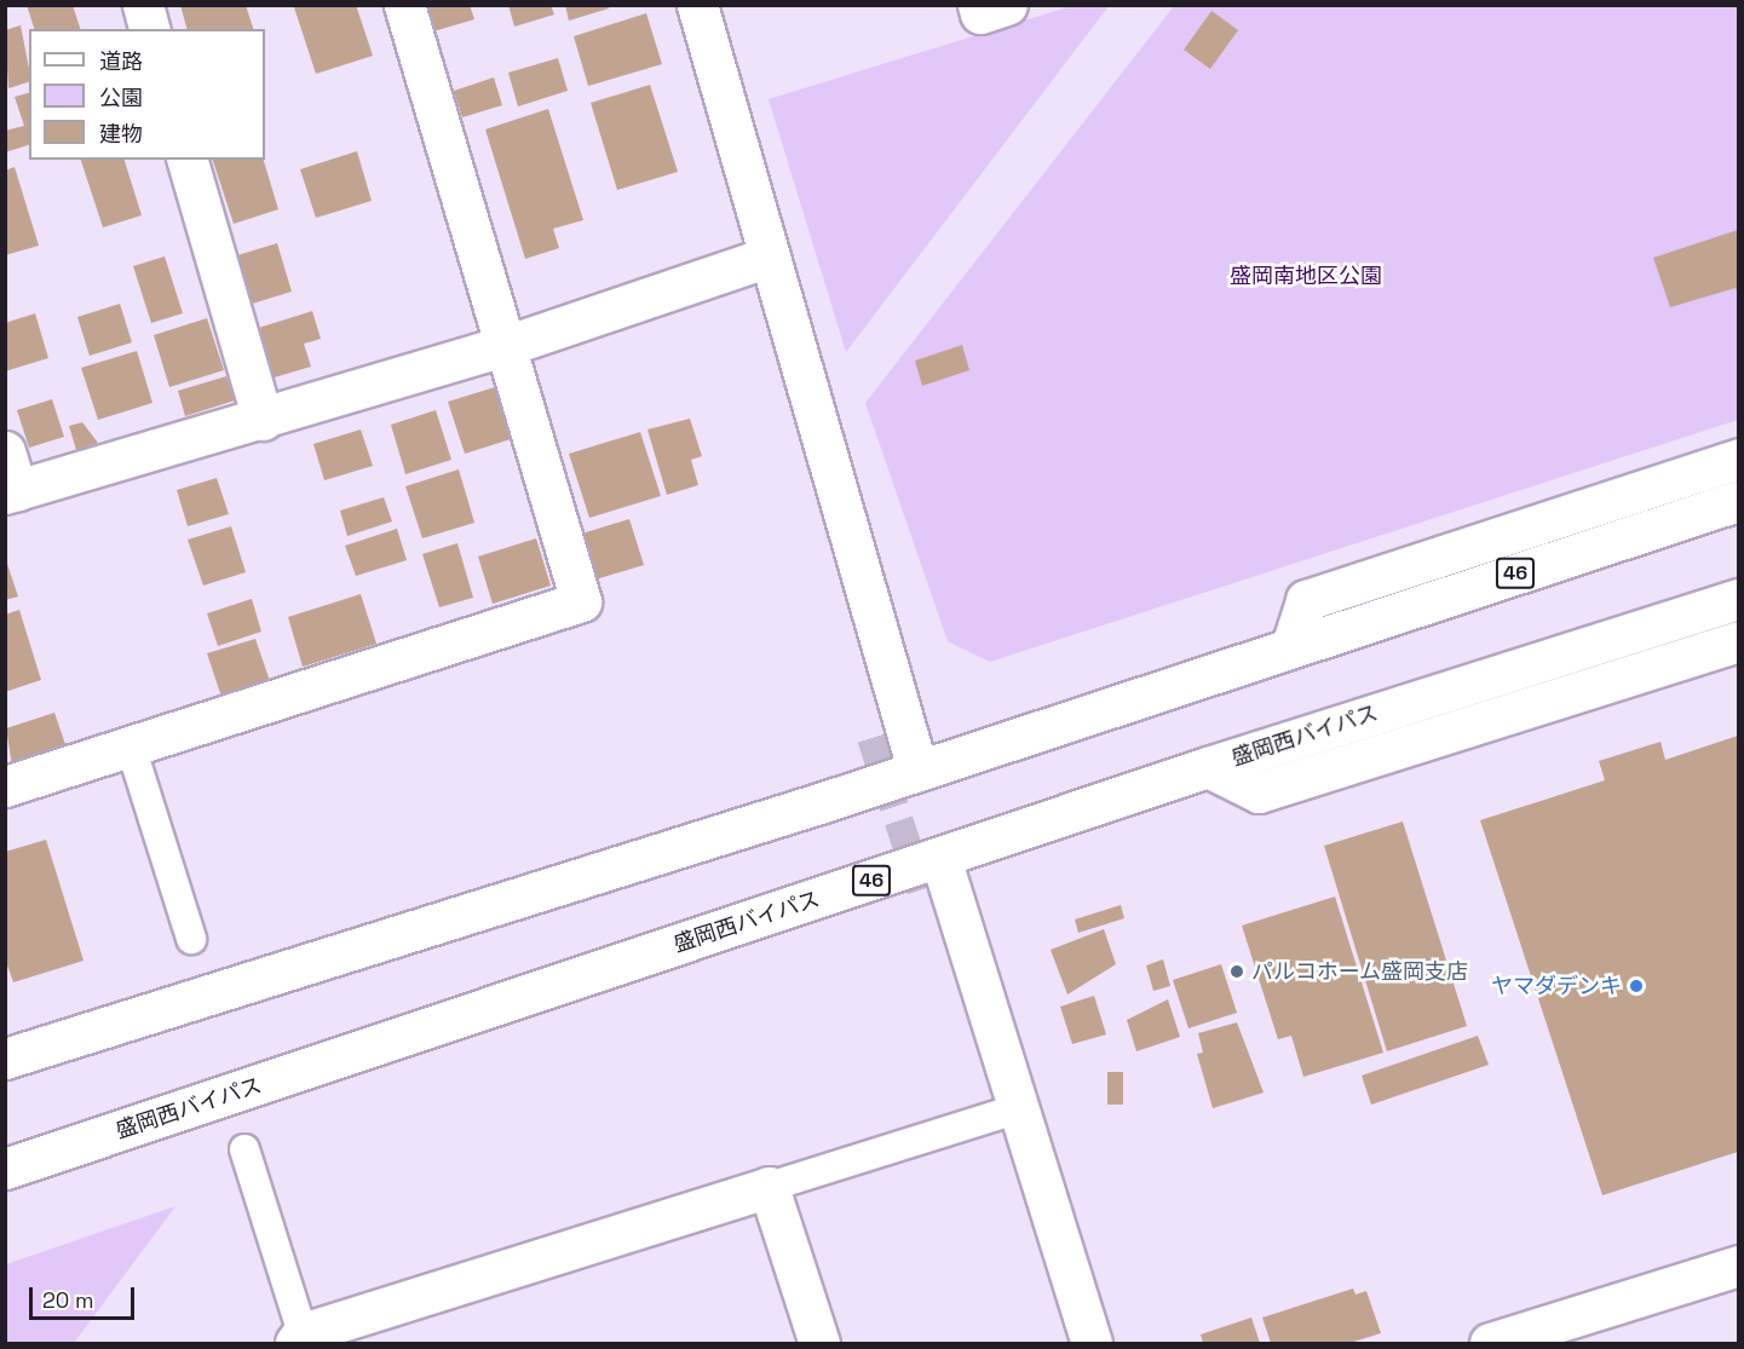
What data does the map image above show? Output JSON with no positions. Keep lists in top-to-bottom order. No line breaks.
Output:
{"streets":{"main road":["46","盛岡西バイパス"]},"parks":["盛岡南地区公園"],"places":["パルコホーム盛岡支店","ヤマダデンキ"],"legend":["道路","公園","建物"],"scale_bar":"20 m"}
